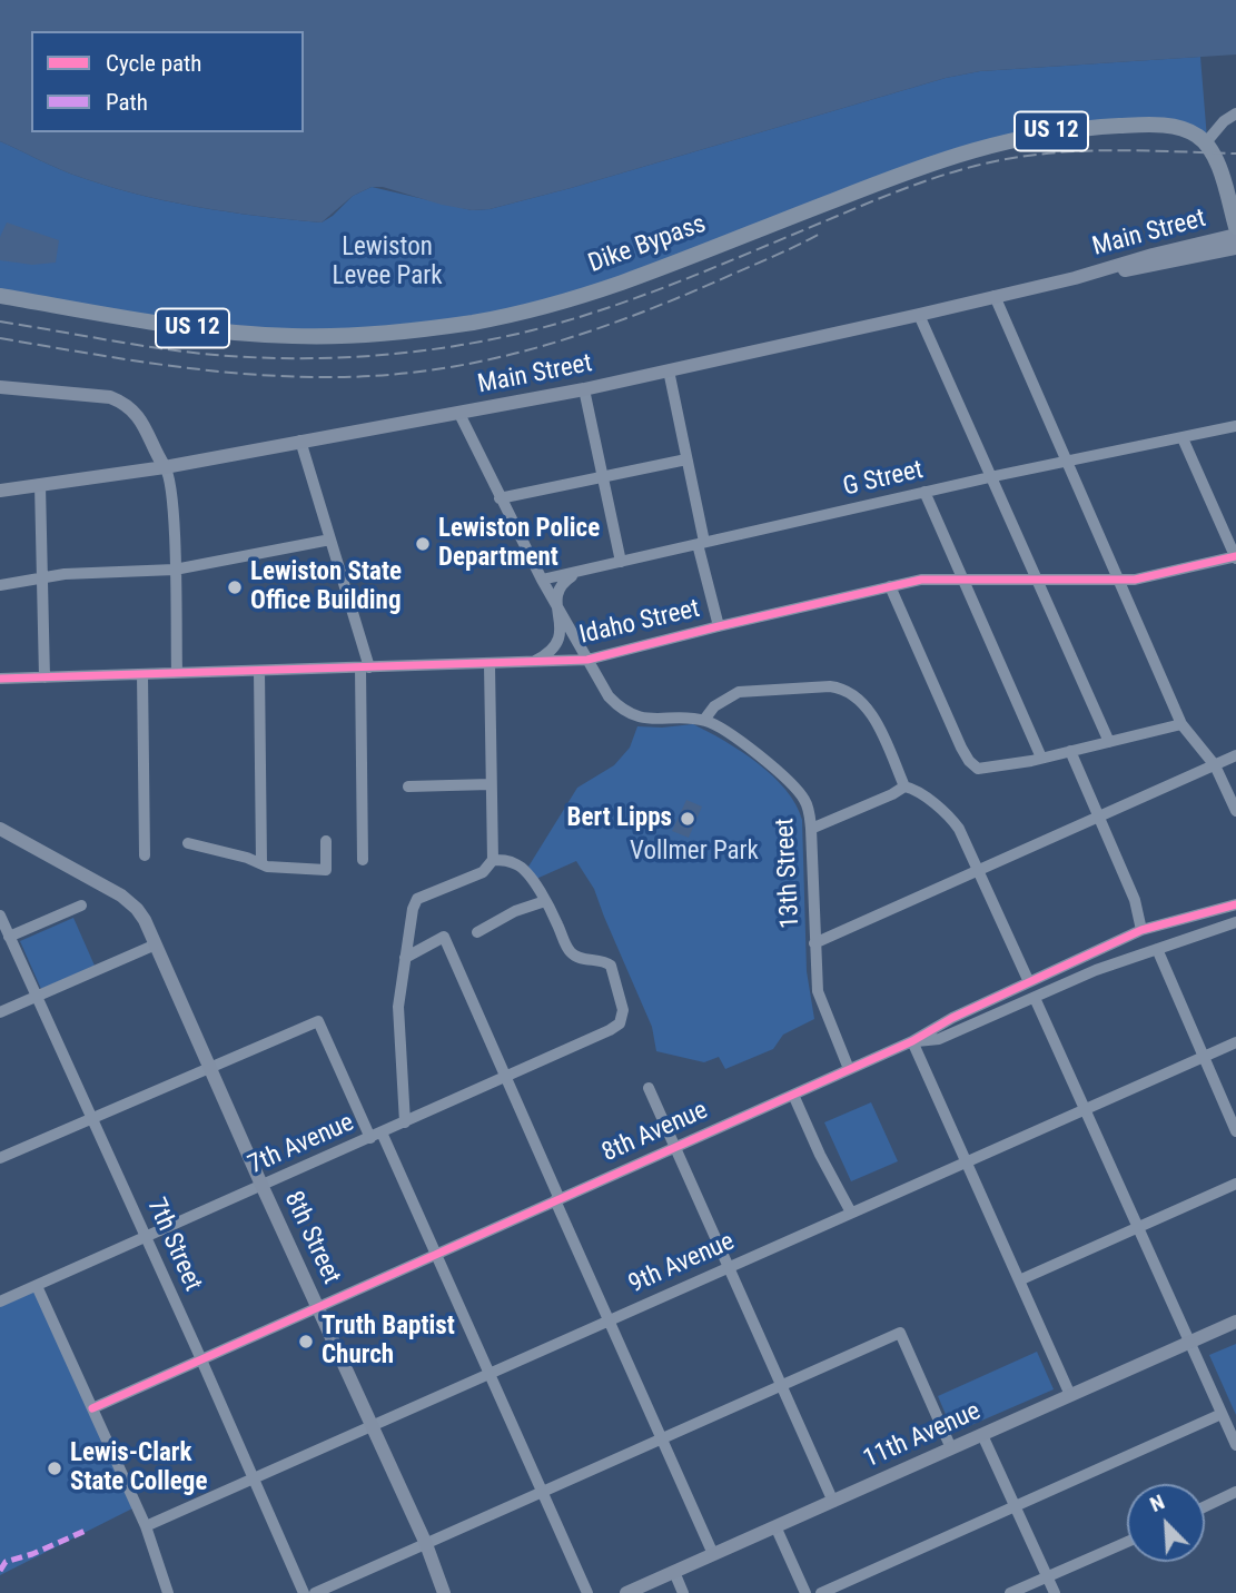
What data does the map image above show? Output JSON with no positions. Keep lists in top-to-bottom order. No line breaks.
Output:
{"streets":{"highway":["US 12","Dike Bypass"],"main road":["Main Street","8th Street","11th Avenue"],"street":["G Street","Idaho Street","13th Street","8th Avenue","7th Avenue","7th Street","9th Avenue"]},"crossings":[["Main Street","13th Street"],["G Street","13th Street"],["Idaho Street","13th Street"],["13th Street","8th Avenue"],["8th Avenue","8th Street"],["8th Avenue","7th Street"],["7th Avenue","8th Street"],["7th Avenue","7th Street"],["8th Street","9th Avenue"],["7th Street","9th Avenue"]],"parks":["Lewiston Levee Park","Vollmer Park"],"places":["Lewiston Police Department","Lewiston State Office Building","Bert Lipps","Truth Baptist Church","Lewis-Clark State College"],"legend":["Cycle path","Path"],"north":"top left"}
